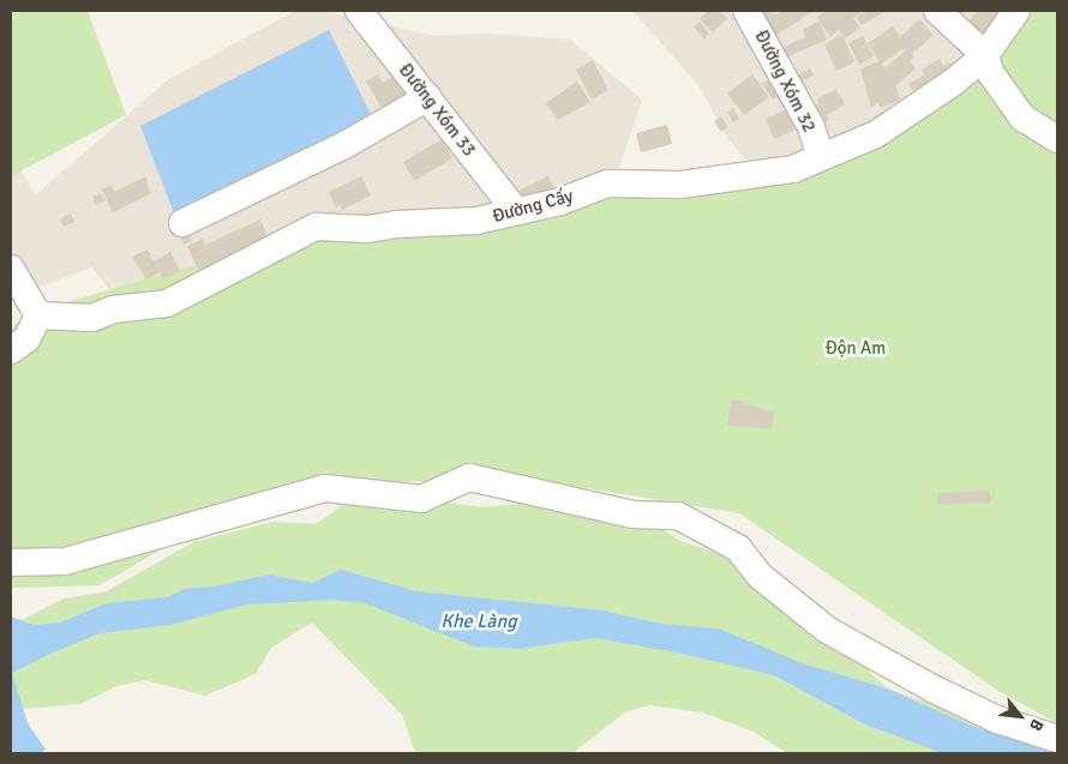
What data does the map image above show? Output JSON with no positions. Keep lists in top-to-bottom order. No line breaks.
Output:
{"streets":{"street":["Đường Xóm 32","Đường Xóm 33","Đường Cấy"]},"crossings":[["Đường Xóm 32","Đường Cấy"],["Đường Xóm 33","Đường Cấy"]],"water":["Khe Làng"],"parks":["Độn Am"],"north":"bottom right"}
